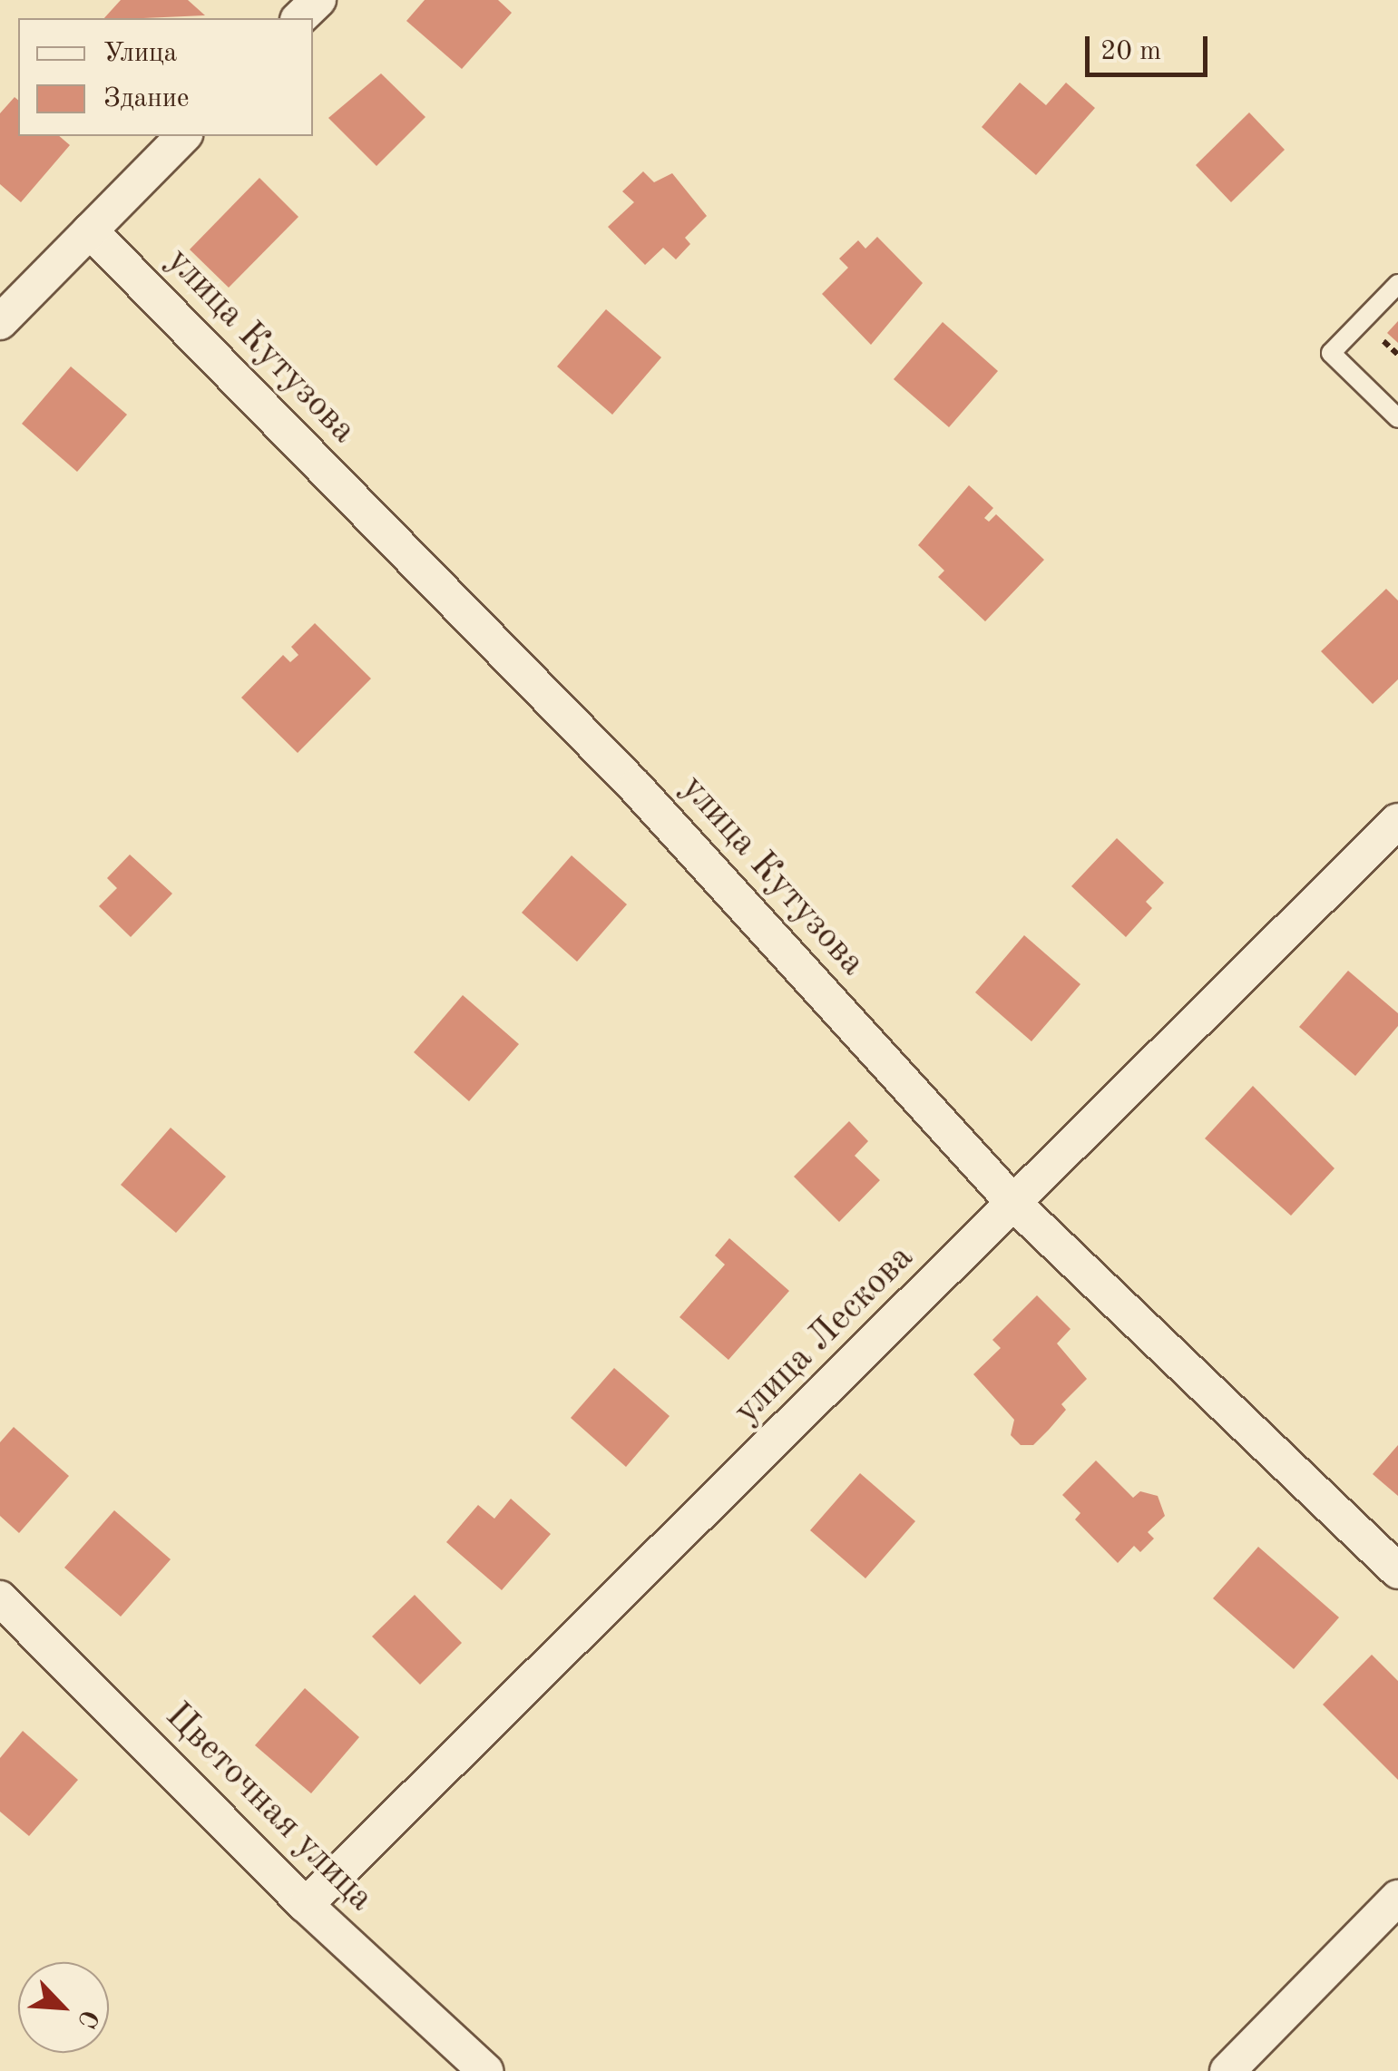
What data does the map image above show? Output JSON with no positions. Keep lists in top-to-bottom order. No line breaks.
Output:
{"streets":{"street":["улица Кутузова","улица Лескова","Цветочная улица"]},"crossings":[["улица Кутузова","улица Лескова"],["улица Лескова","Цветочная улица"]],"legend":["Улица","Здание"],"scale_bar":"20 m","north":"bottom right"}
